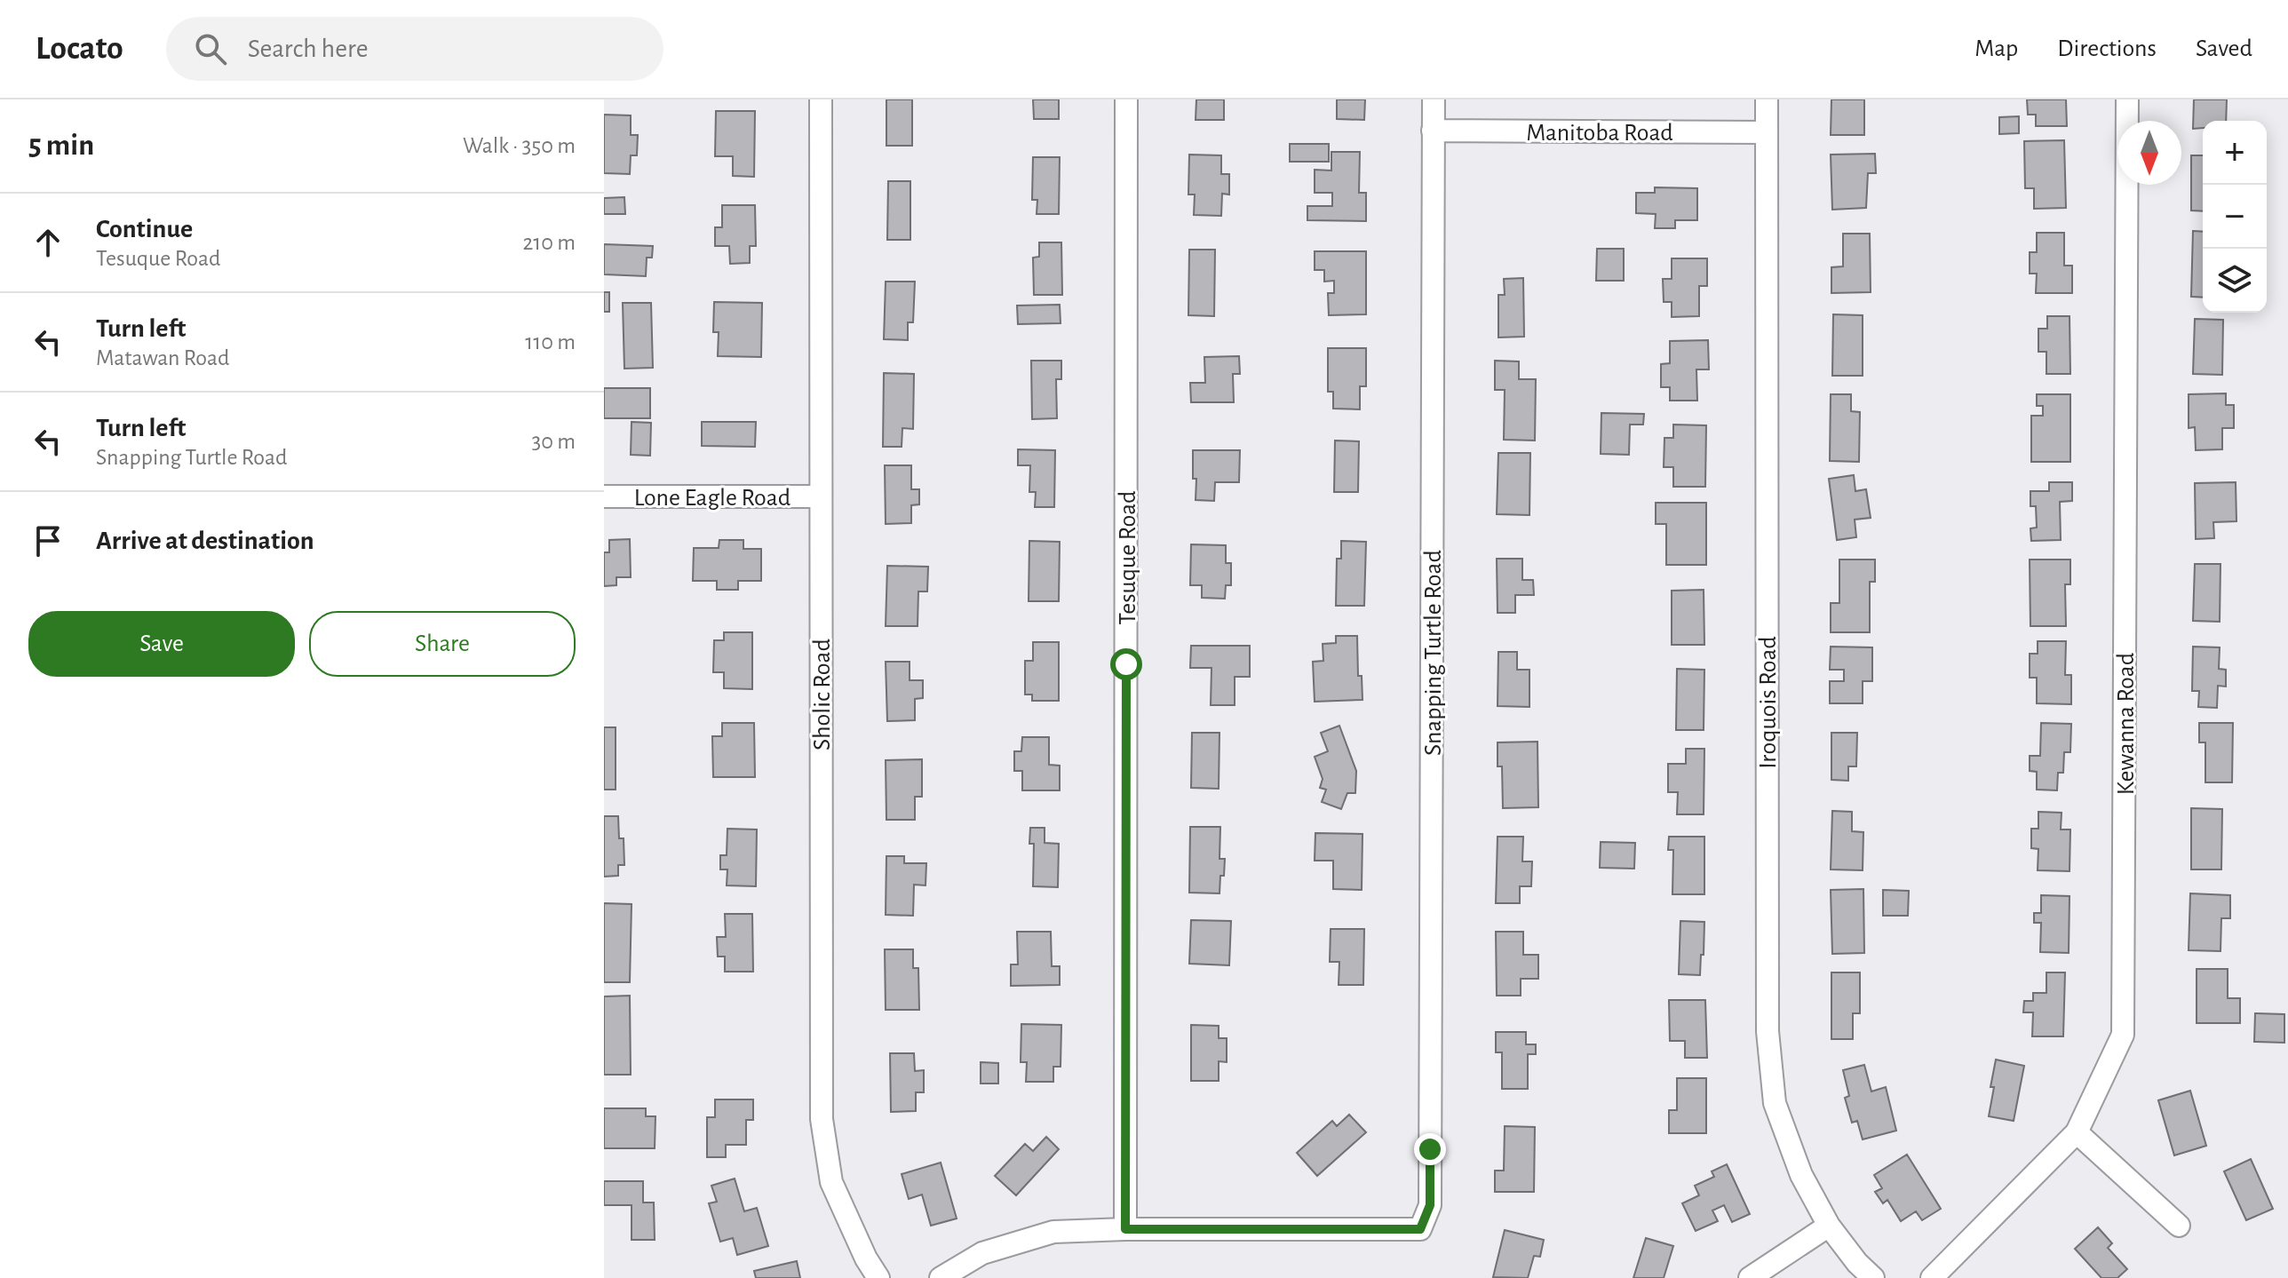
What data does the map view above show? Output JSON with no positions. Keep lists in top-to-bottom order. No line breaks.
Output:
{"streets":{"street":["Manitoba Road","Lone Eagle Road","Tesuque Road","Snapping Turtle Road","Sholic Road","Iroquois Road","Kewanna Road"]},"crossings":[["Manitoba Road","Snapping Turtle Road"],["Manitoba Road","Iroquois Road"],["Lone Eagle Road","Sholic Road"],["Tesuque Road","Snapping Turtle Road"]],"north":"bottom","page":{"header":"Locato","search":"Search here","nav":["Map","Directions","Saved"],"heading":["5 min","Walk · 350 m"],"map_buttons":["+","−"],"list":[["Continue","Tesuque Road","210 m"],["Turn left","Matawan Road","110 m"],["Turn left","Snapping Turtle Road","30 m"],"Arrive at destination"],"buttons":["Save","Share"]}}
